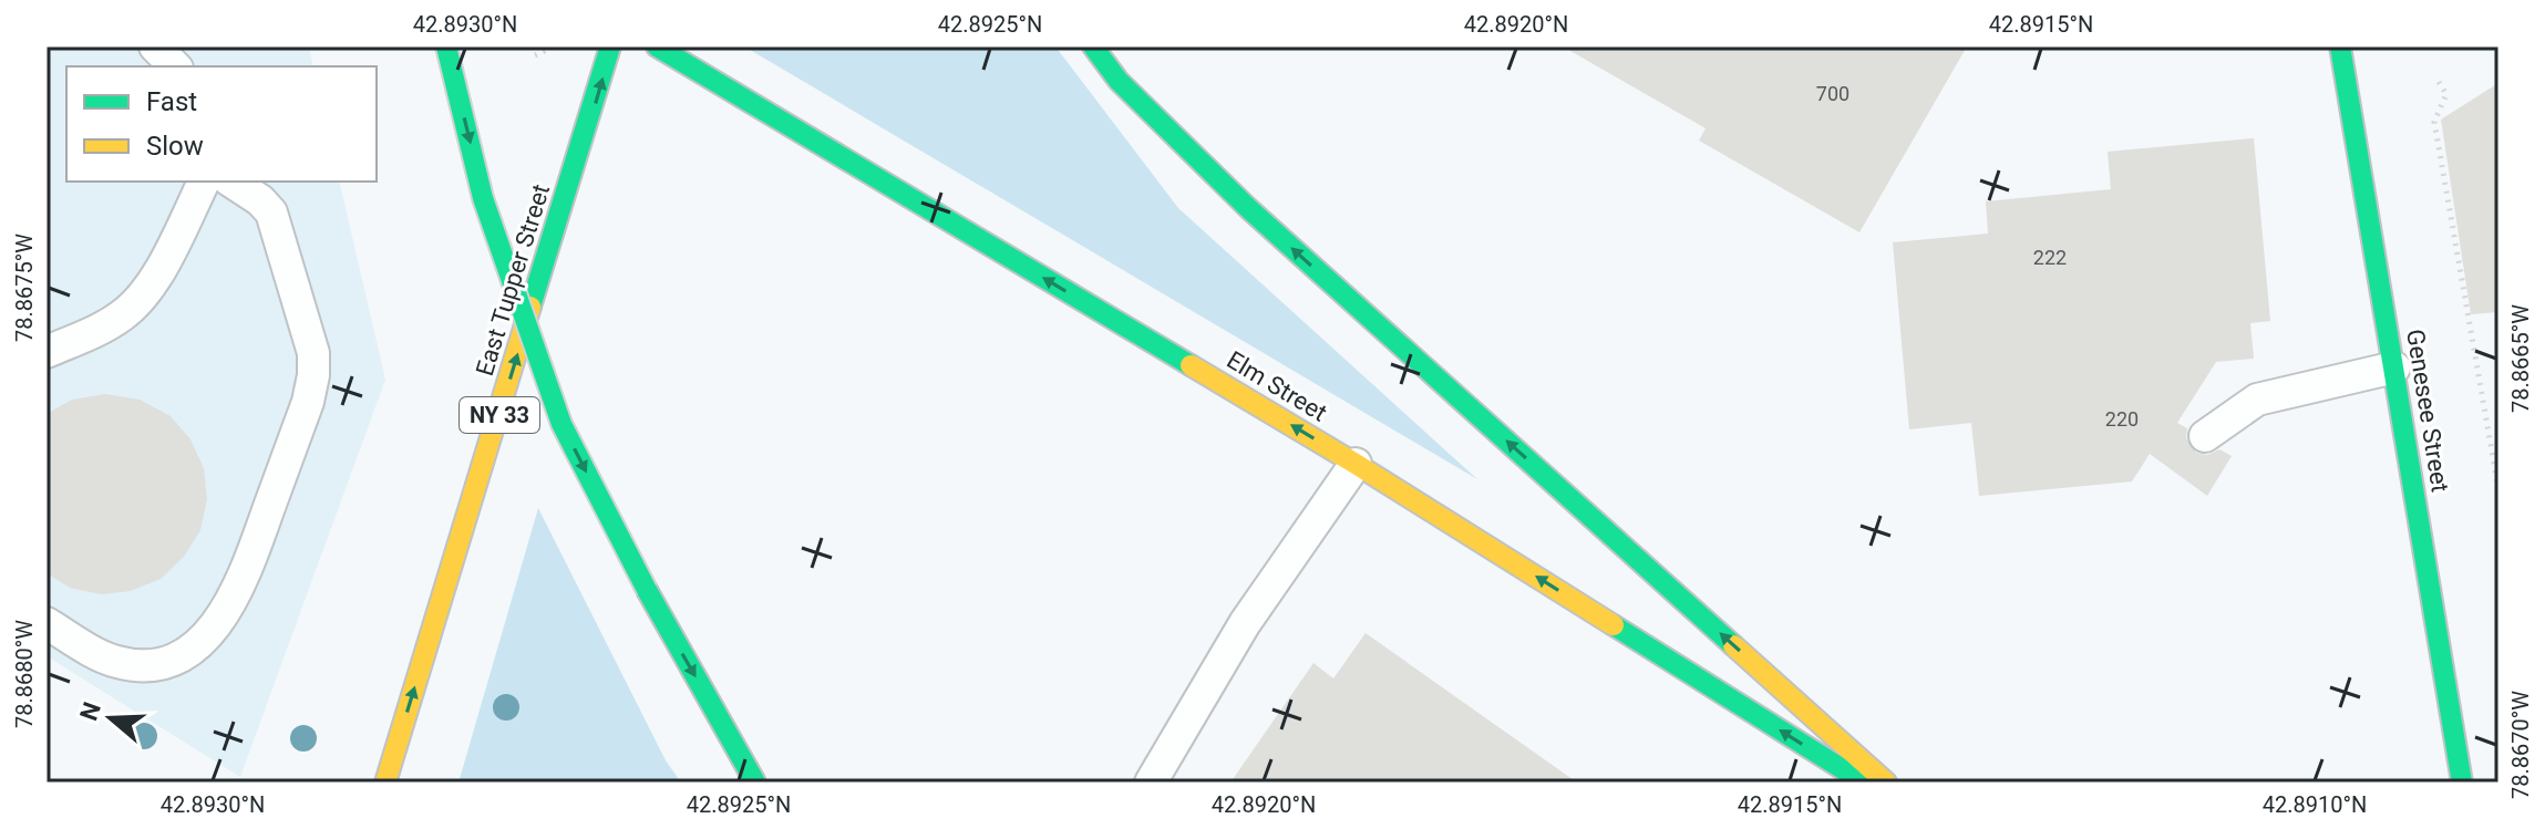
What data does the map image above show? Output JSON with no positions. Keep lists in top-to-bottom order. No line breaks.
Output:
{"streets":{"main road":["East Tupper Street","Elm Street","Genesee Street","NY 33"]},"one_way":["East Tupper Street"],"house_numbers":["700","222","220"],"legend":["Fast","Slow"],"north":"left","coordinates":["42.8930°N","42.8925°N","42.8920°N","42.8915°N","78.8675°W","78.8665°W","78.8680°W","78.8670°W","42.8910°N"]}
